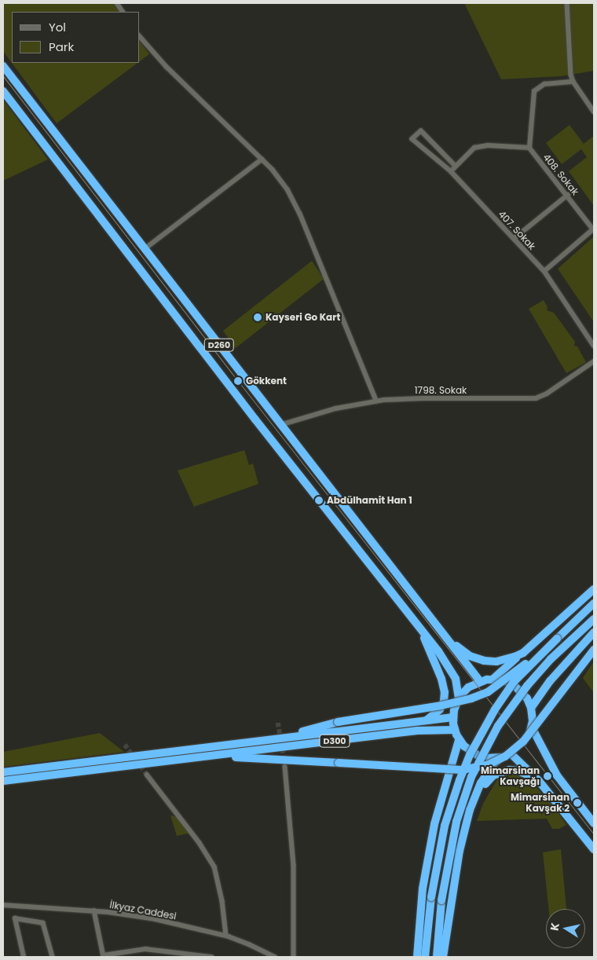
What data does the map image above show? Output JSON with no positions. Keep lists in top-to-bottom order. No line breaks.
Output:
{"streets":{"highway":["D260","D300"],"street":["408. Sokak","407. Sokak","1798. Sokak","İlkyaz Caddesi"]},"crossings":[["D260","1798. Sokak"]],"places":["Kayseri Go Kart","Gökkent","Abdülhamit Han 1","Mimarsinan Kavşağı","Mimarsinan Kavşak 2"],"legend":["Yol","Park"],"north":"left"}
